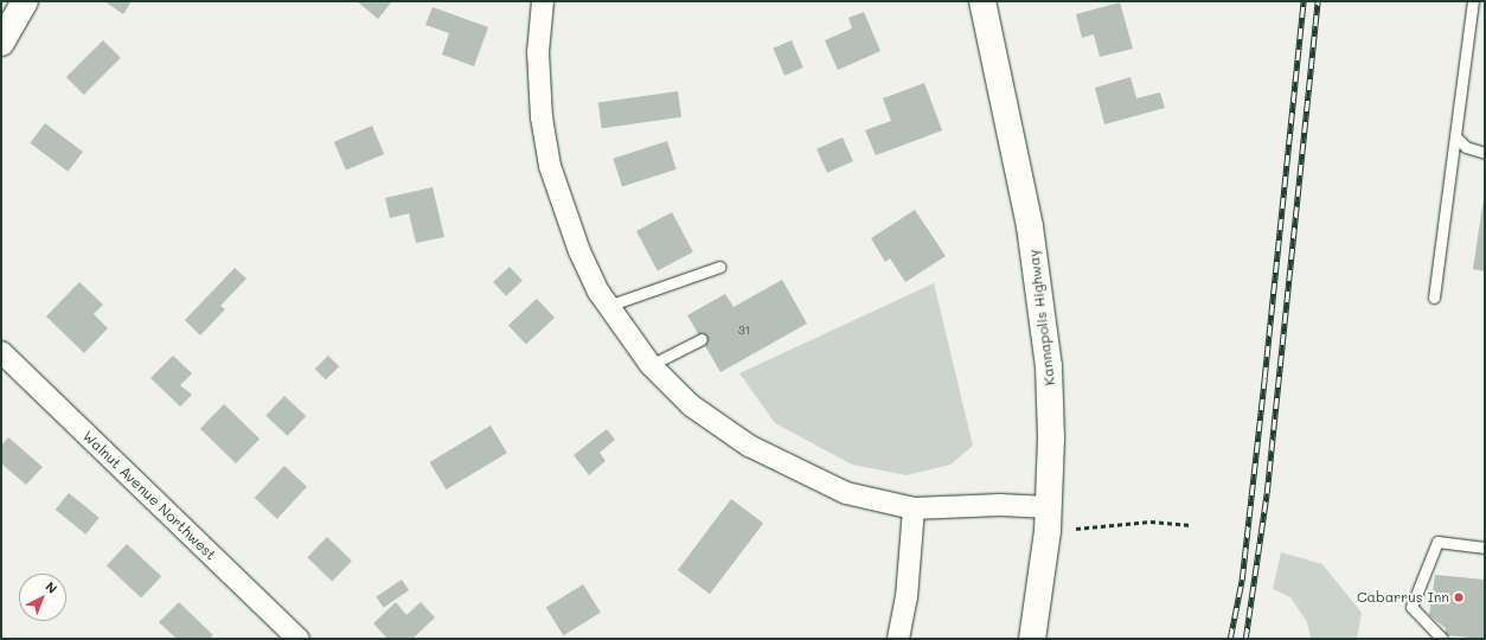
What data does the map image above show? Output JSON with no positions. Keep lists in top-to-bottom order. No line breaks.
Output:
{"streets":{"main road":["Kannapolis Highway"],"street":["Walnut Avenue Northwest"]},"places":["Cabarrus Inn"],"house_numbers":["31"],"north":"top right"}
